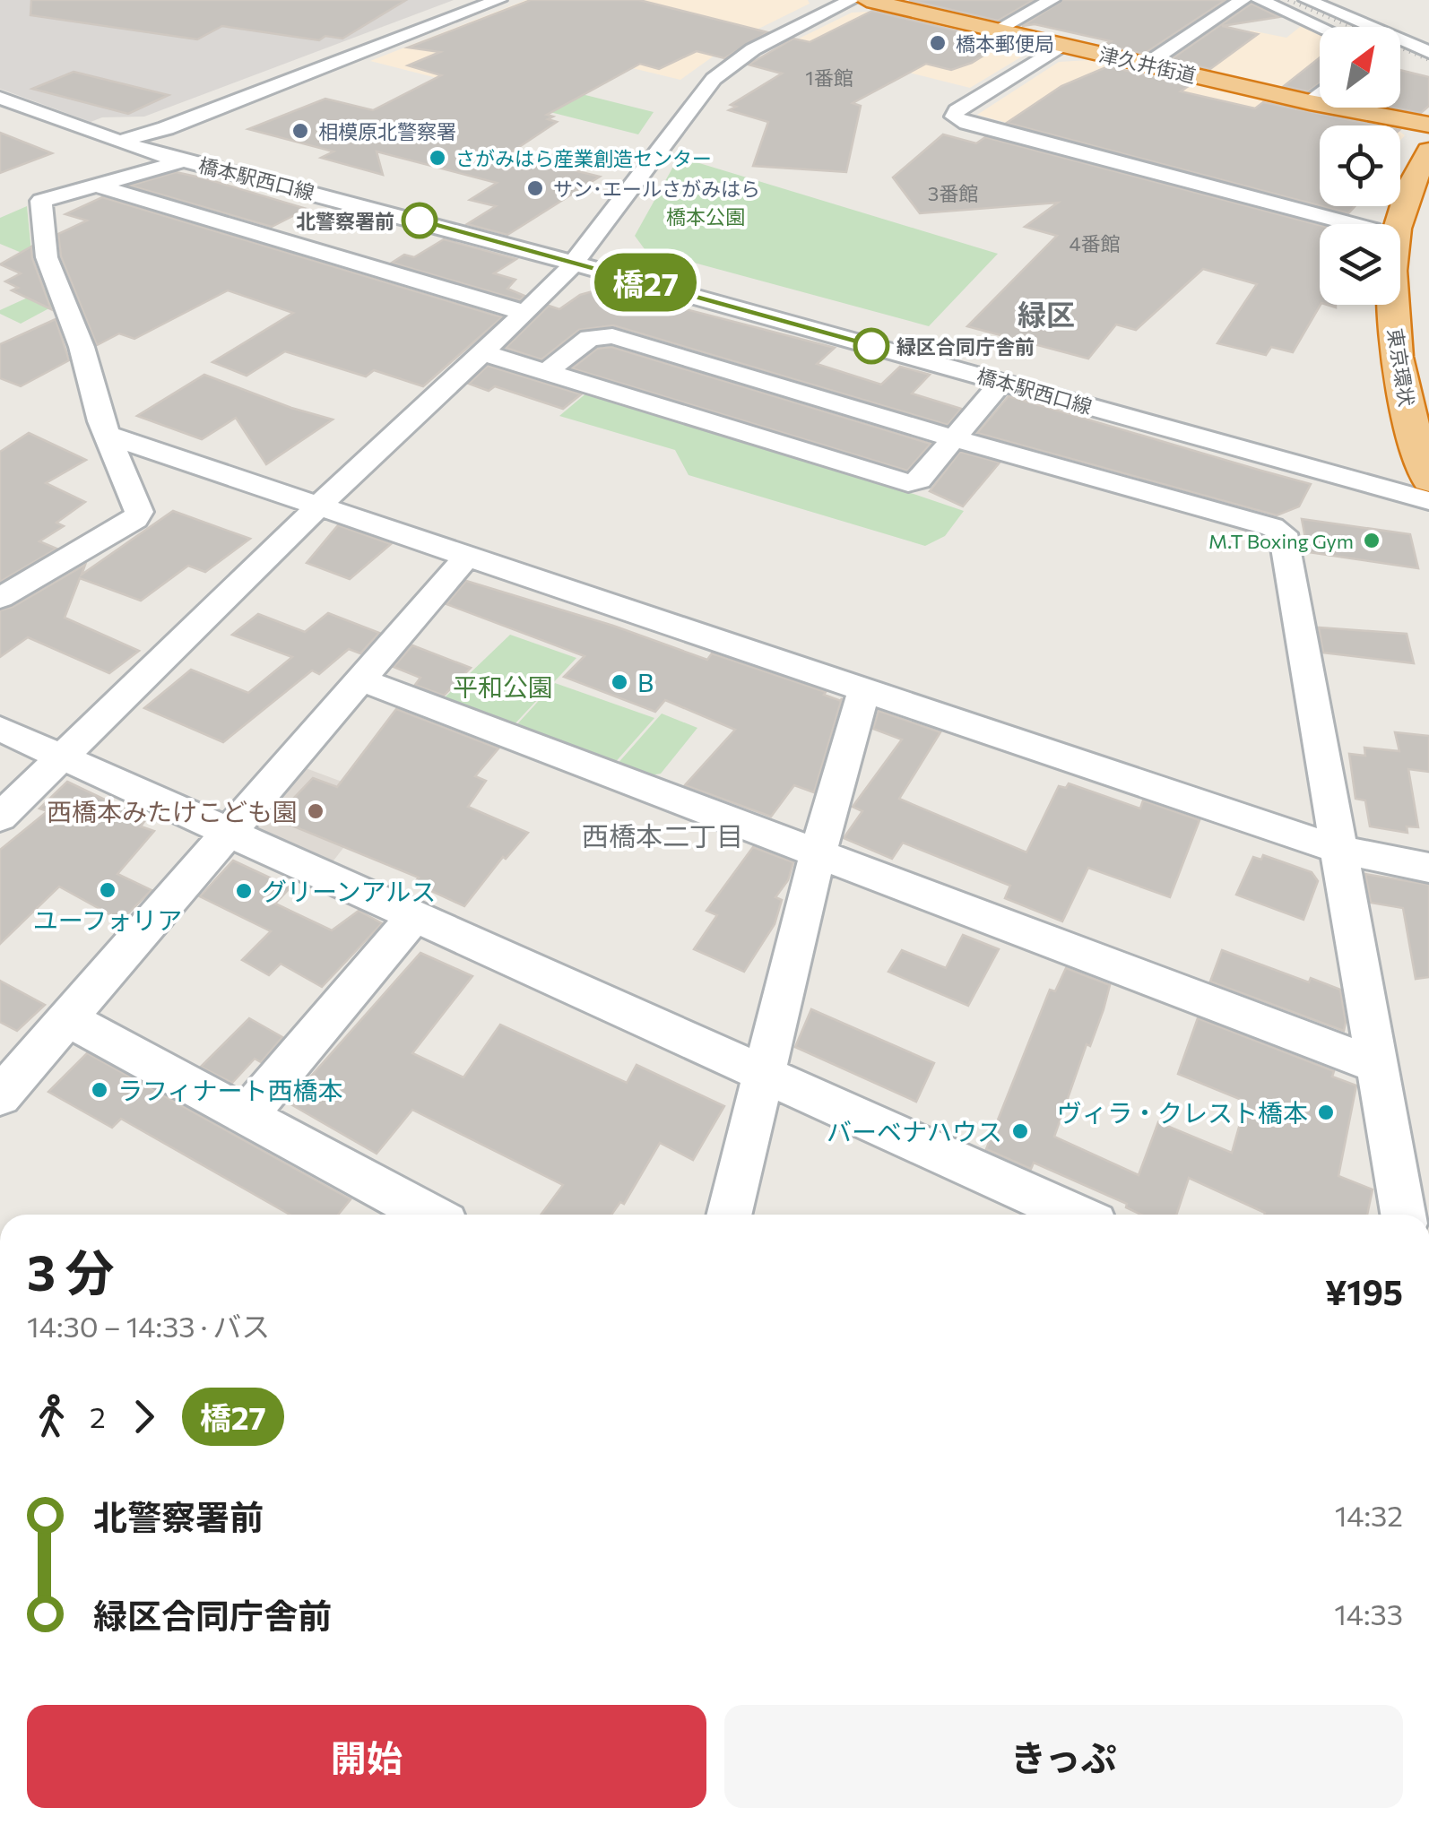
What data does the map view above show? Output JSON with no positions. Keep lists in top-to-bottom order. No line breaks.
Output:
{"streets":{"highway":["津久井街道","東京環状"],"street":["橋本駅西口線"]},"crossings":[["橋本駅西口線","東京環状"]],"districts":["緑区","西橋本二丁目"],"parks":["橋本公園","平和公園"],"places":["橋本郵便局","相模原北警察署","さがみはら産業創造センター","サン･エールさがみはら","北警察署前","緑区合同庁舎前","M.T Boxing Gym","B","西橋本みたけこども園","ユーフォリア","グリーンアルス","ラフィナート西橋本","ヴィラ・クレスト橋本","バーベナハウス"],"lines":["bus line 橋27"],"house_numbers":["1番館","3番館","4番館"],"north":"top right","page":{"on_map":"橋27","heading":["3 分","14:30 – 14:33 · バス","¥195"],"legs":["2","橋27"],"list":[{"name":"北警察署前","value":"14:32"},{"name":"緑区合同庁舎前","value":"14:33"}],"buttons":["開始","きっぷ"]}}
